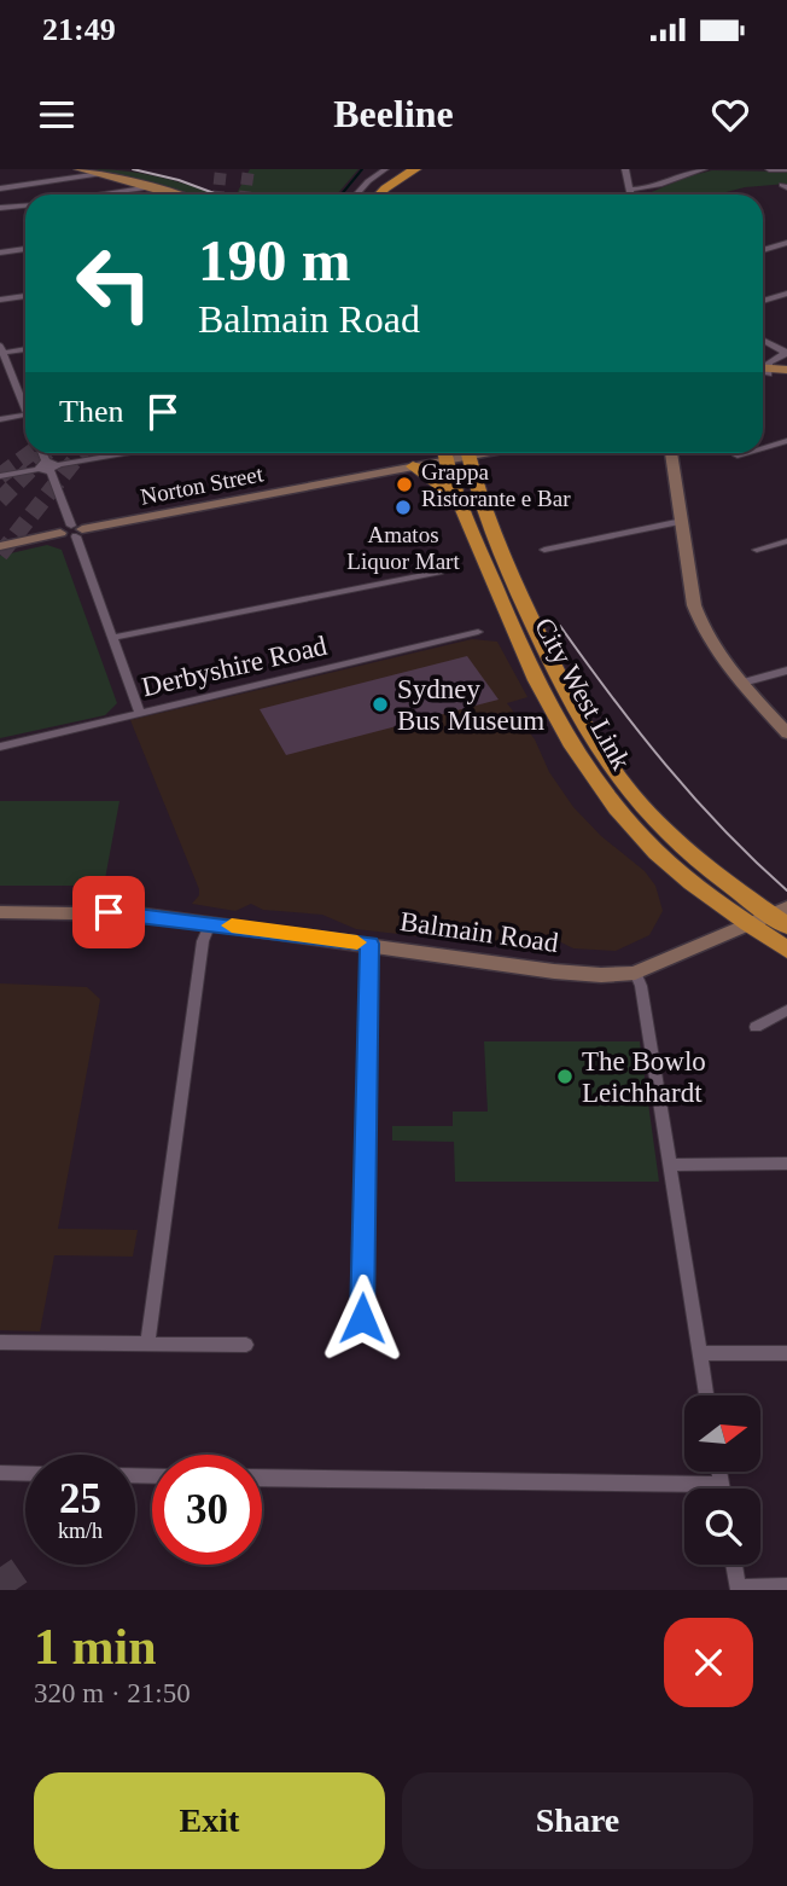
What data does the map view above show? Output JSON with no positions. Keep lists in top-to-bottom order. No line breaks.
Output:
{"streets":{"highway":["City West Link"],"street":["Norton Street","Derbyshire Road","Balmain Road"]},"crossings":[["City West Link","Balmain Road"]],"places":["Grappa Ristorante e Bar","Amatos Liquor Mart","Sydney Bus Museum","The Bowlo Leichhardt"],"north":"right","page":{"status":"21:49","header":"Beeline","turn":["190 m","Balmain Road"],"then":"Then","speed":"25 km/h","limit":"30","heading":["1 min","320 m · 21:50"],"buttons":["Exit","Share"]}}
